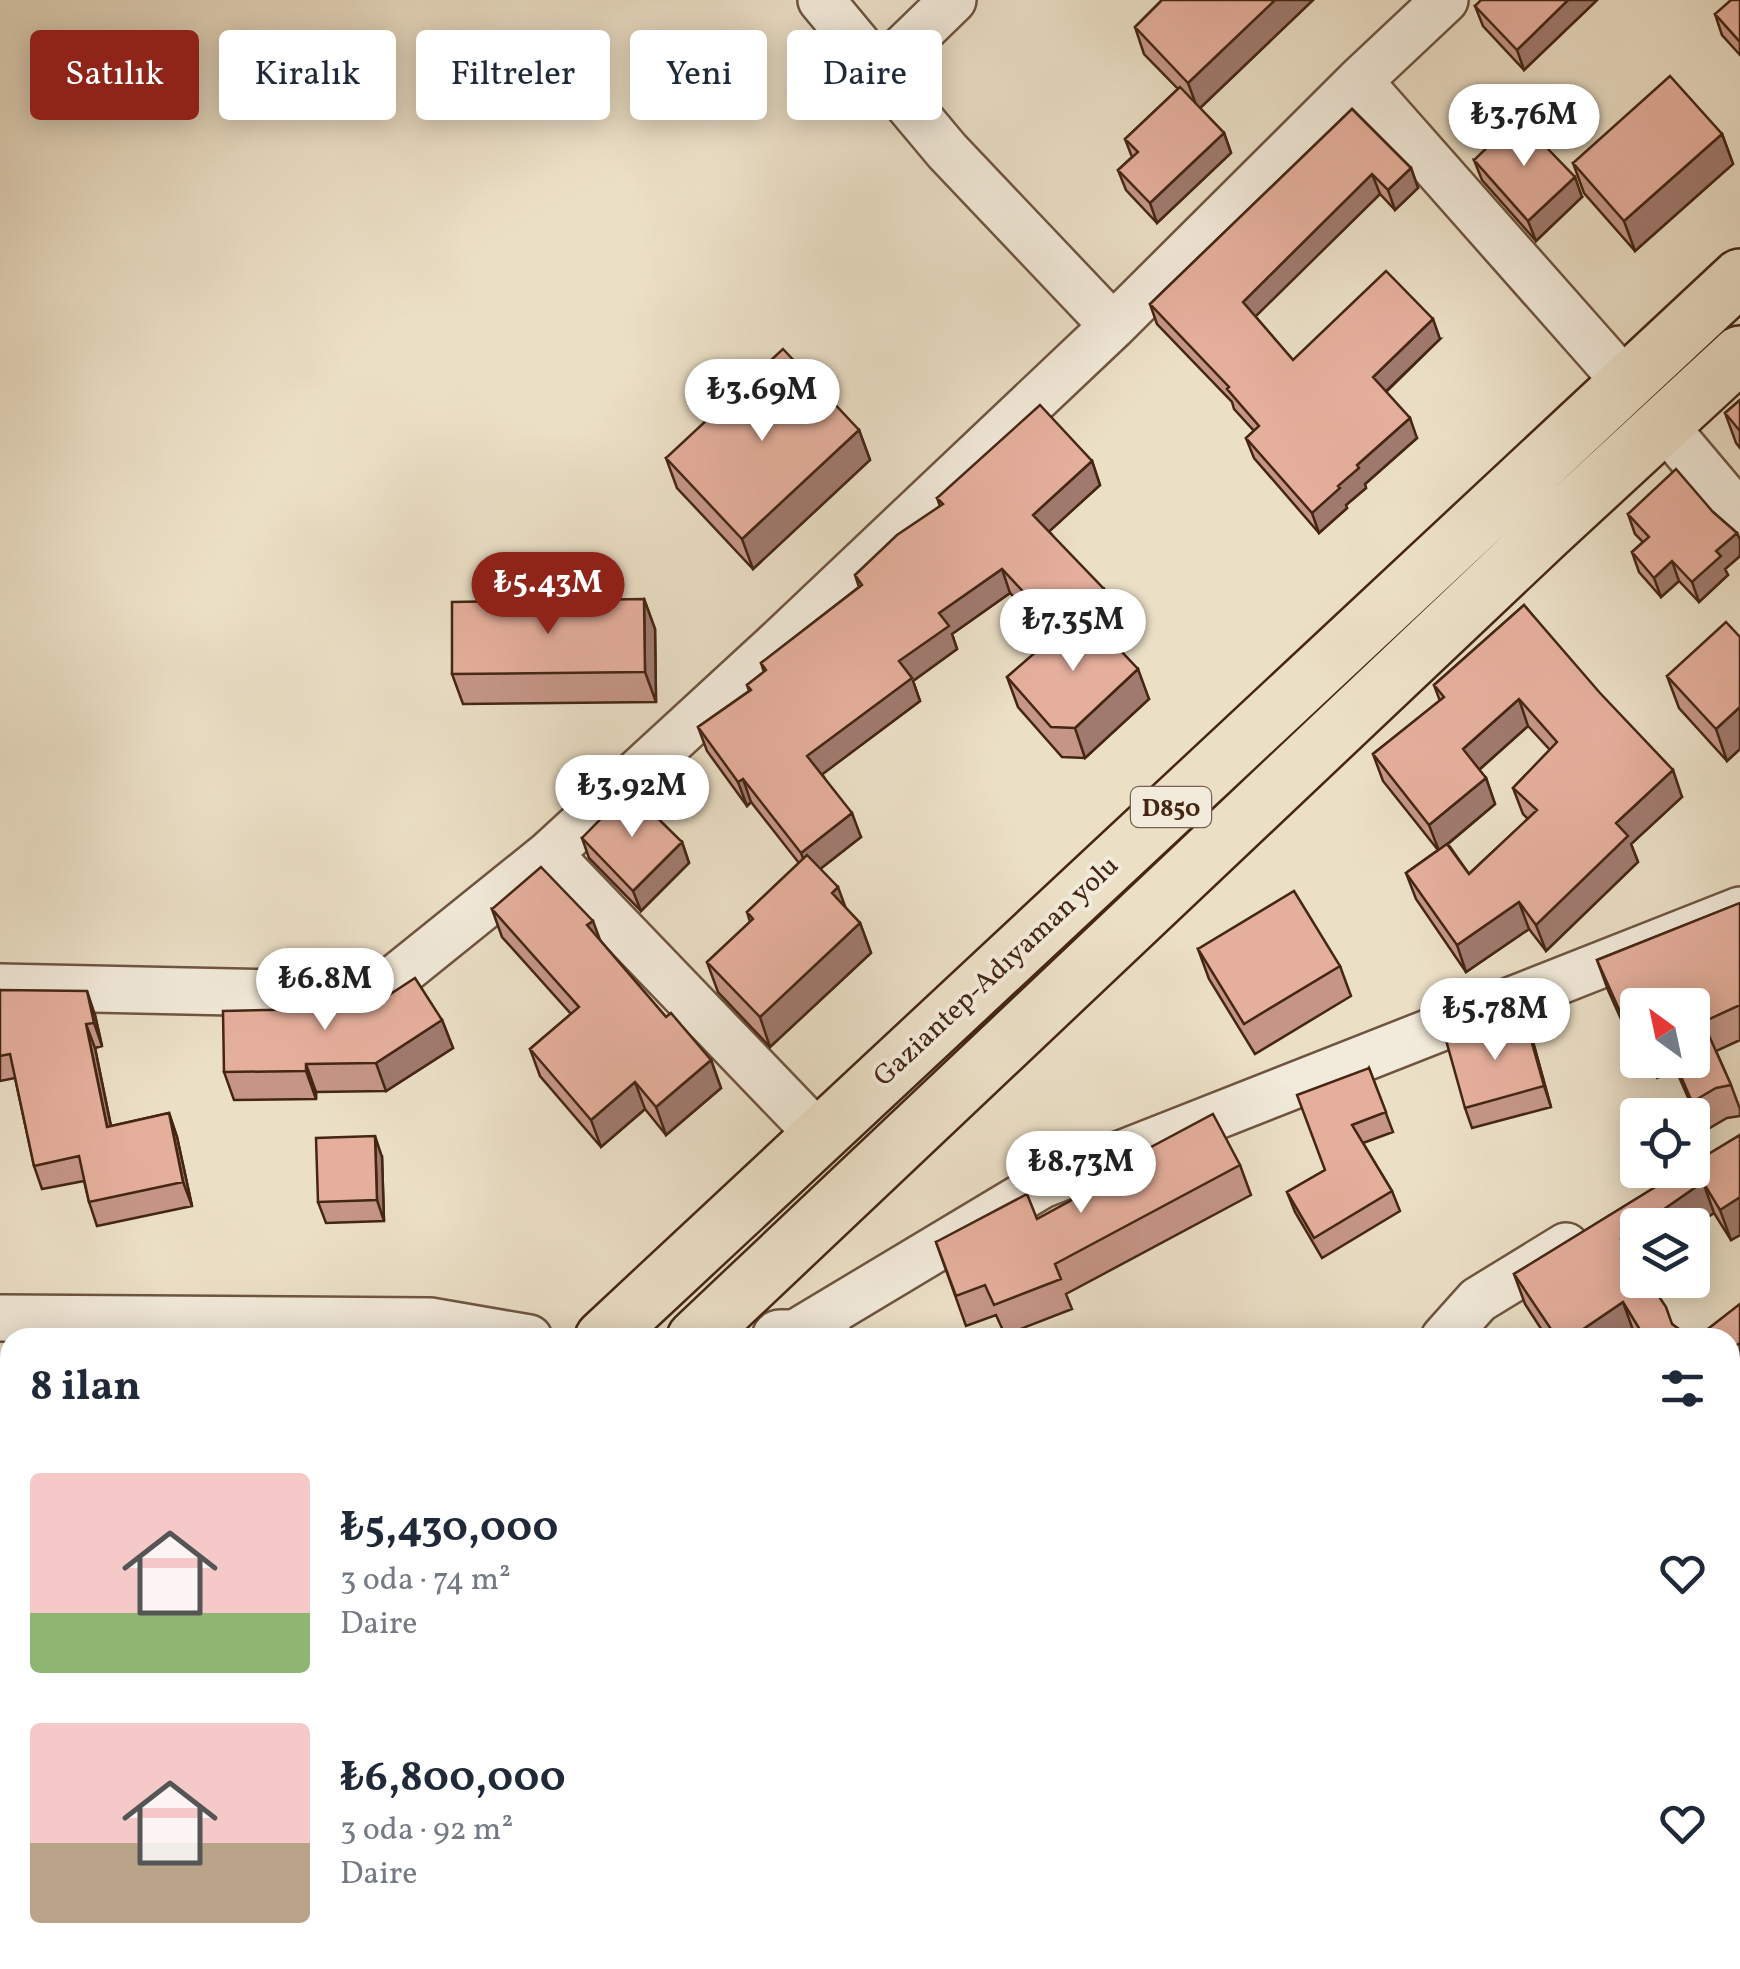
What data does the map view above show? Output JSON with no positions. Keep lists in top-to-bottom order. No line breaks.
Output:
{"streets":{"highway":["D850","Gaziantep-Adıyaman yolu"]},"north":"top left","page":{"chip":["Satılık","Kiralık","Filtreler","Yeni","Daire"],"price":["₺3.76M","₺3.69M","₺5.43M","₺7.35M","₺3.92M","₺6.8M","₺5.78M","₺8.73M"],"heading":"8 ilan","list":[{"name":"₺5,430,000","note":"3 oda · 74 m² · Daire"},{"name":"₺6,800,000","note":"3 oda · 92 m² · Daire"}]}}
